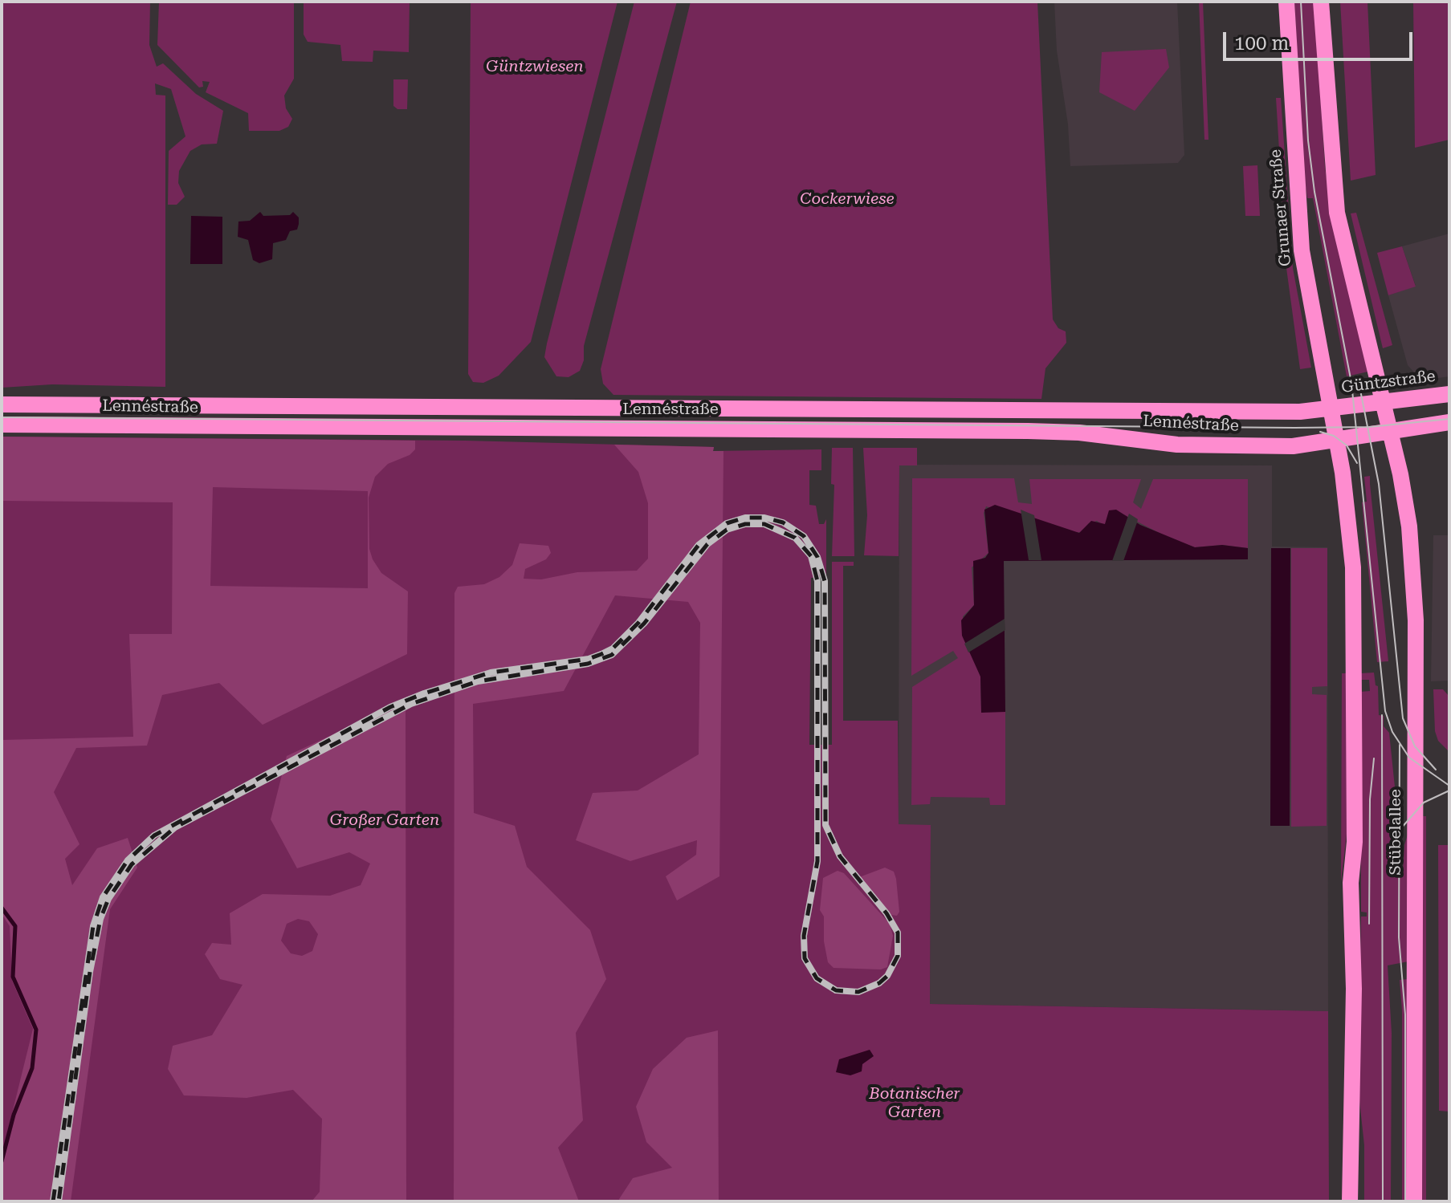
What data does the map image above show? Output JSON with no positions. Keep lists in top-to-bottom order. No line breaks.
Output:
{"streets":{"main road":["Grunaer Straße","Güntzstraße","Lennéstraße","Stübelallee"]},"crossings":[["Grunaer Straße","Güntzstraße"],["Grunaer Straße","Lennéstraße"],["Güntzstraße","Lennéstraße"],["Güntzstraße","Stübelallee"]],"parks":["Güntzwiesen","Cockerwiese","Großer Garten","Botanischer Garten"],"scale_bar":"100 m"}
